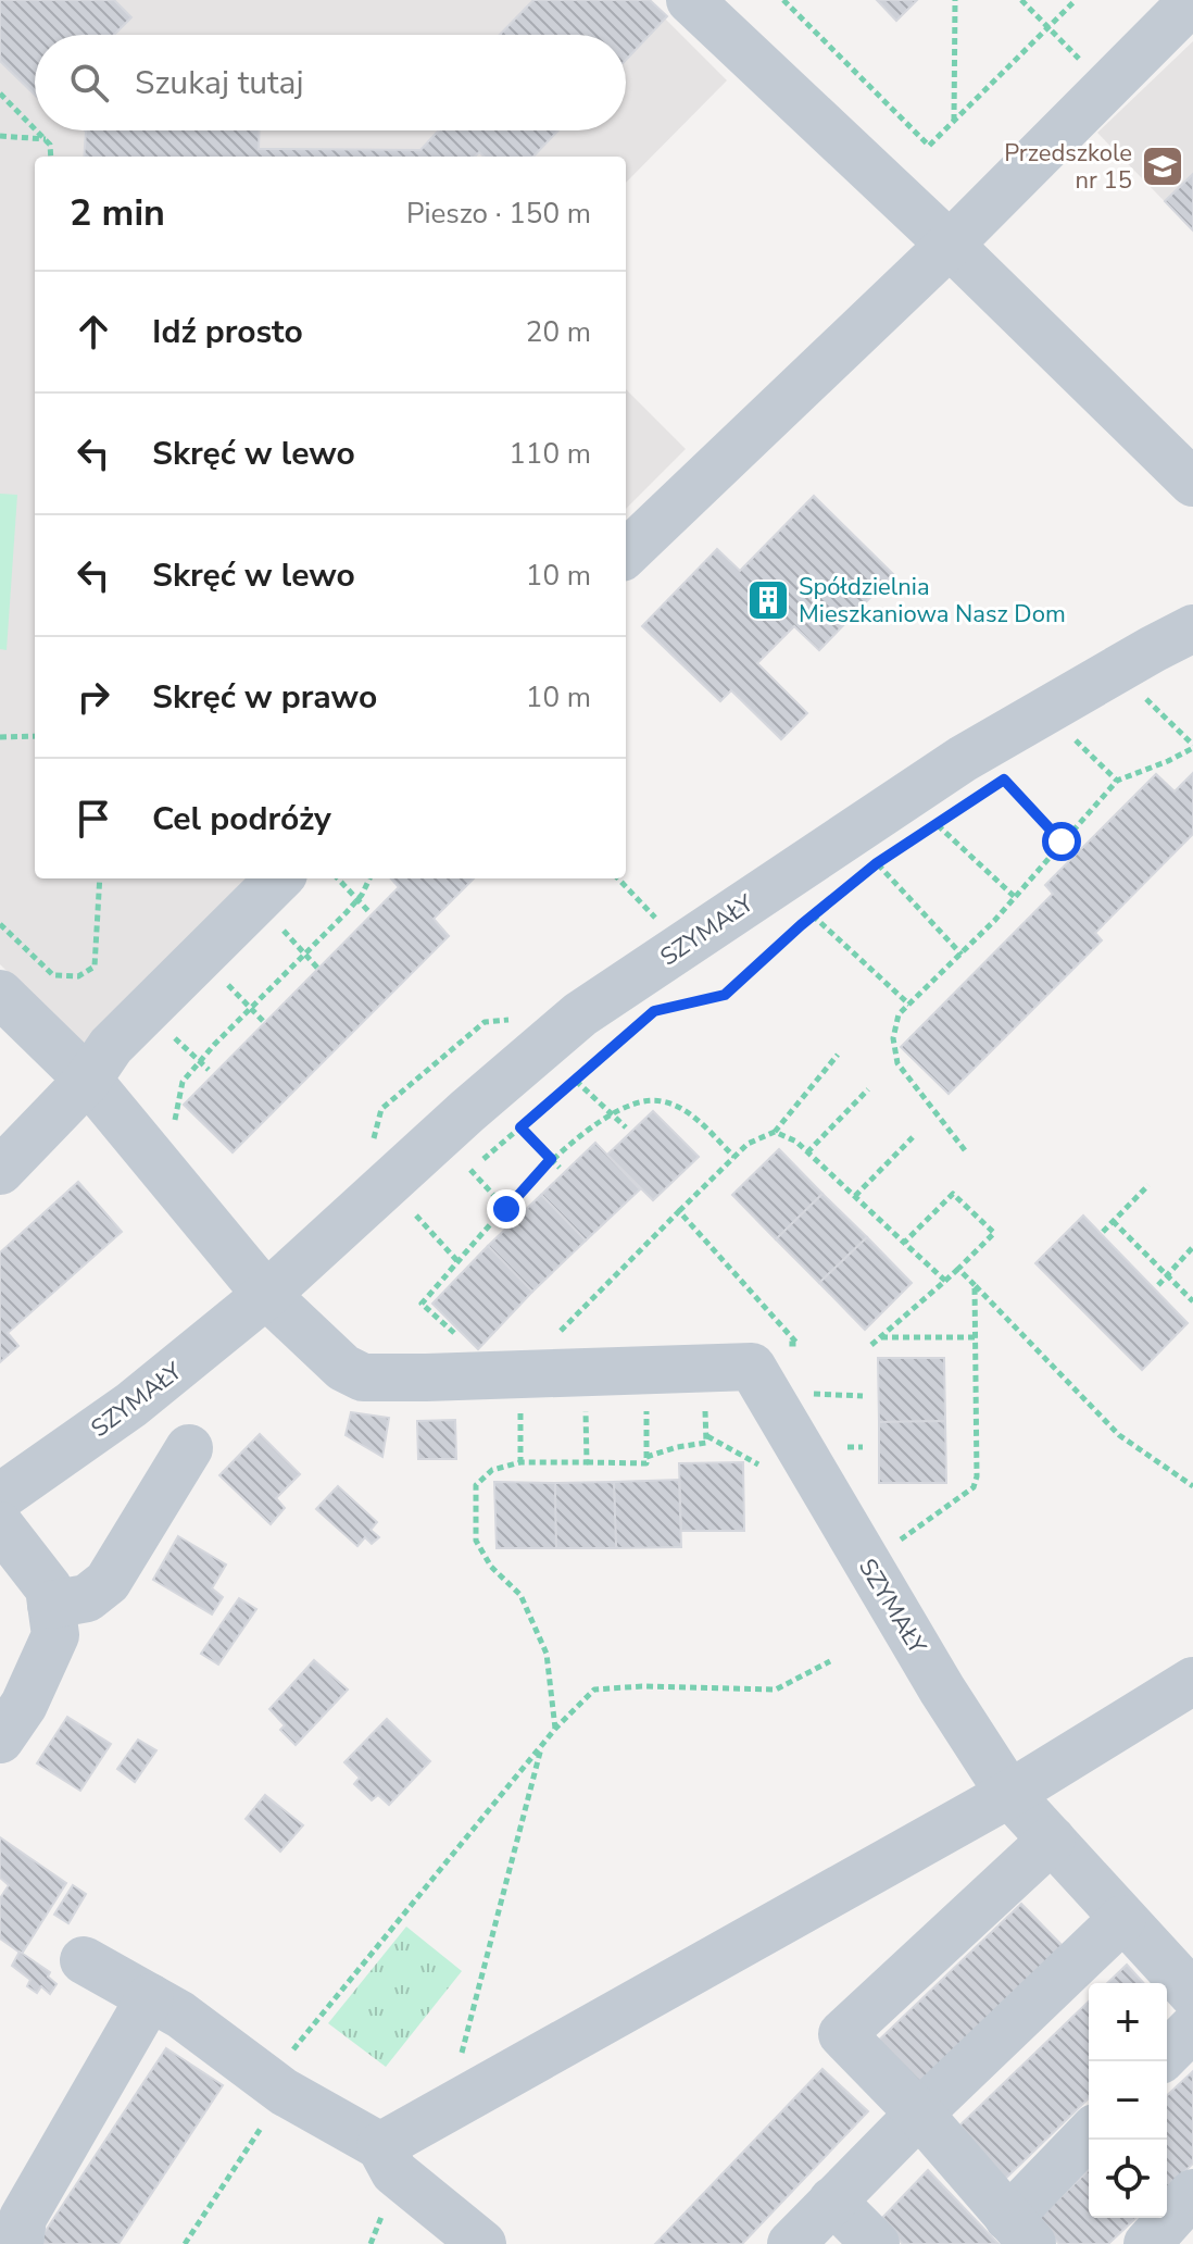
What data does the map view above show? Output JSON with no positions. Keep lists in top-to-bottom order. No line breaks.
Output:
{"streets":{"street":["SZYMAŁY"]},"places":{"school or university":["Przedszkole nr 15"],"building":["Spółdzielnia Mieszkaniowa Nasz Dom"]},"page":{"search":"Szukaj tutaj","heading":["2 min","Pieszo · 150 m"],"list":[["Idź prosto","20 m"],["Skręć w lewo","110 m"],["Skręć w lewo","10 m"],["Skręć w prawo","10 m"],"Cel podróży"],"map_buttons":["+","−"]}}
